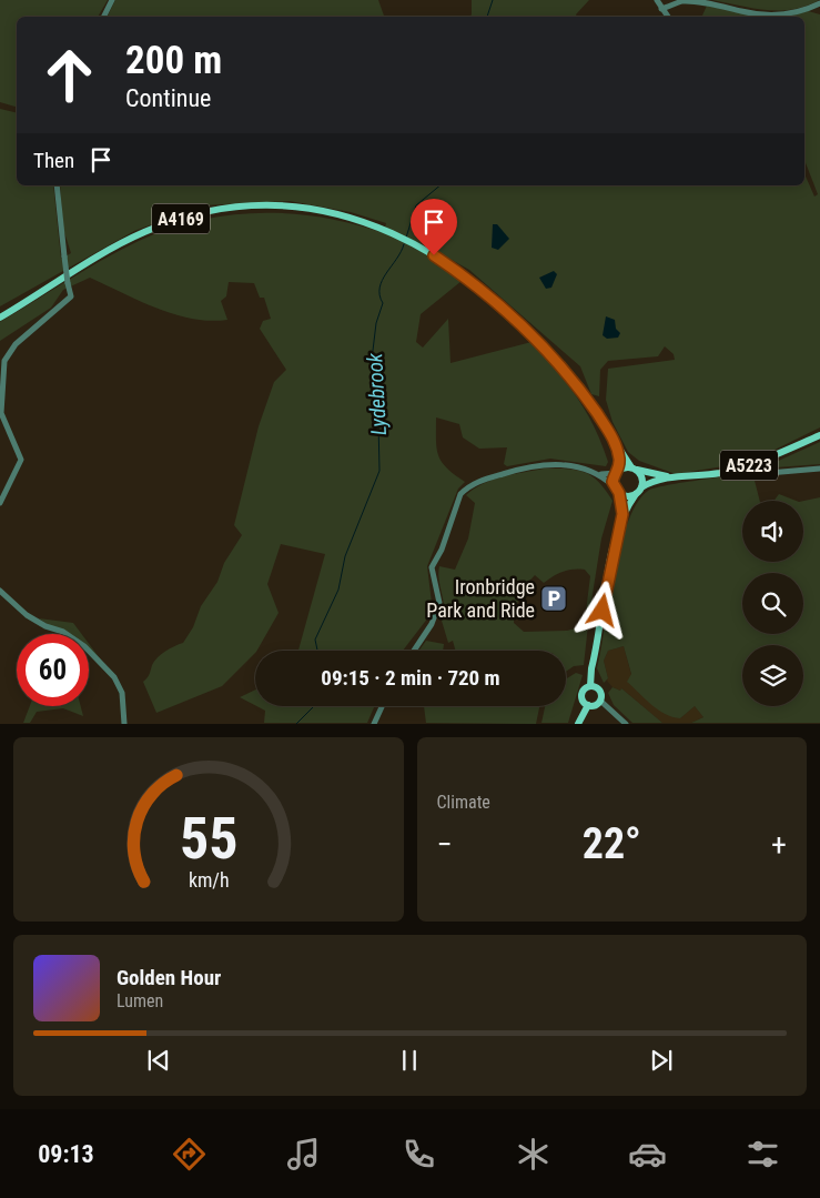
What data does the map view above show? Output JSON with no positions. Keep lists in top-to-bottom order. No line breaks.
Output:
{"streets":{"main road":["A4169","A5223"]},"crossings":[["A4169","A5223"]],"water":["Lydebrook"],"places":{"parking":["Ironbridge Park and Ride"]},"page":{"turn":["200 m","Continue"],"then":"Then","limit":"60","trip":"09:15 · 2 min · 720 m","tile":"Climate","heat":["−","22°","+"],"song":["Golden Hour","Lumen"],"tabs":"09:13","gauge":["55","km/h"]}}
